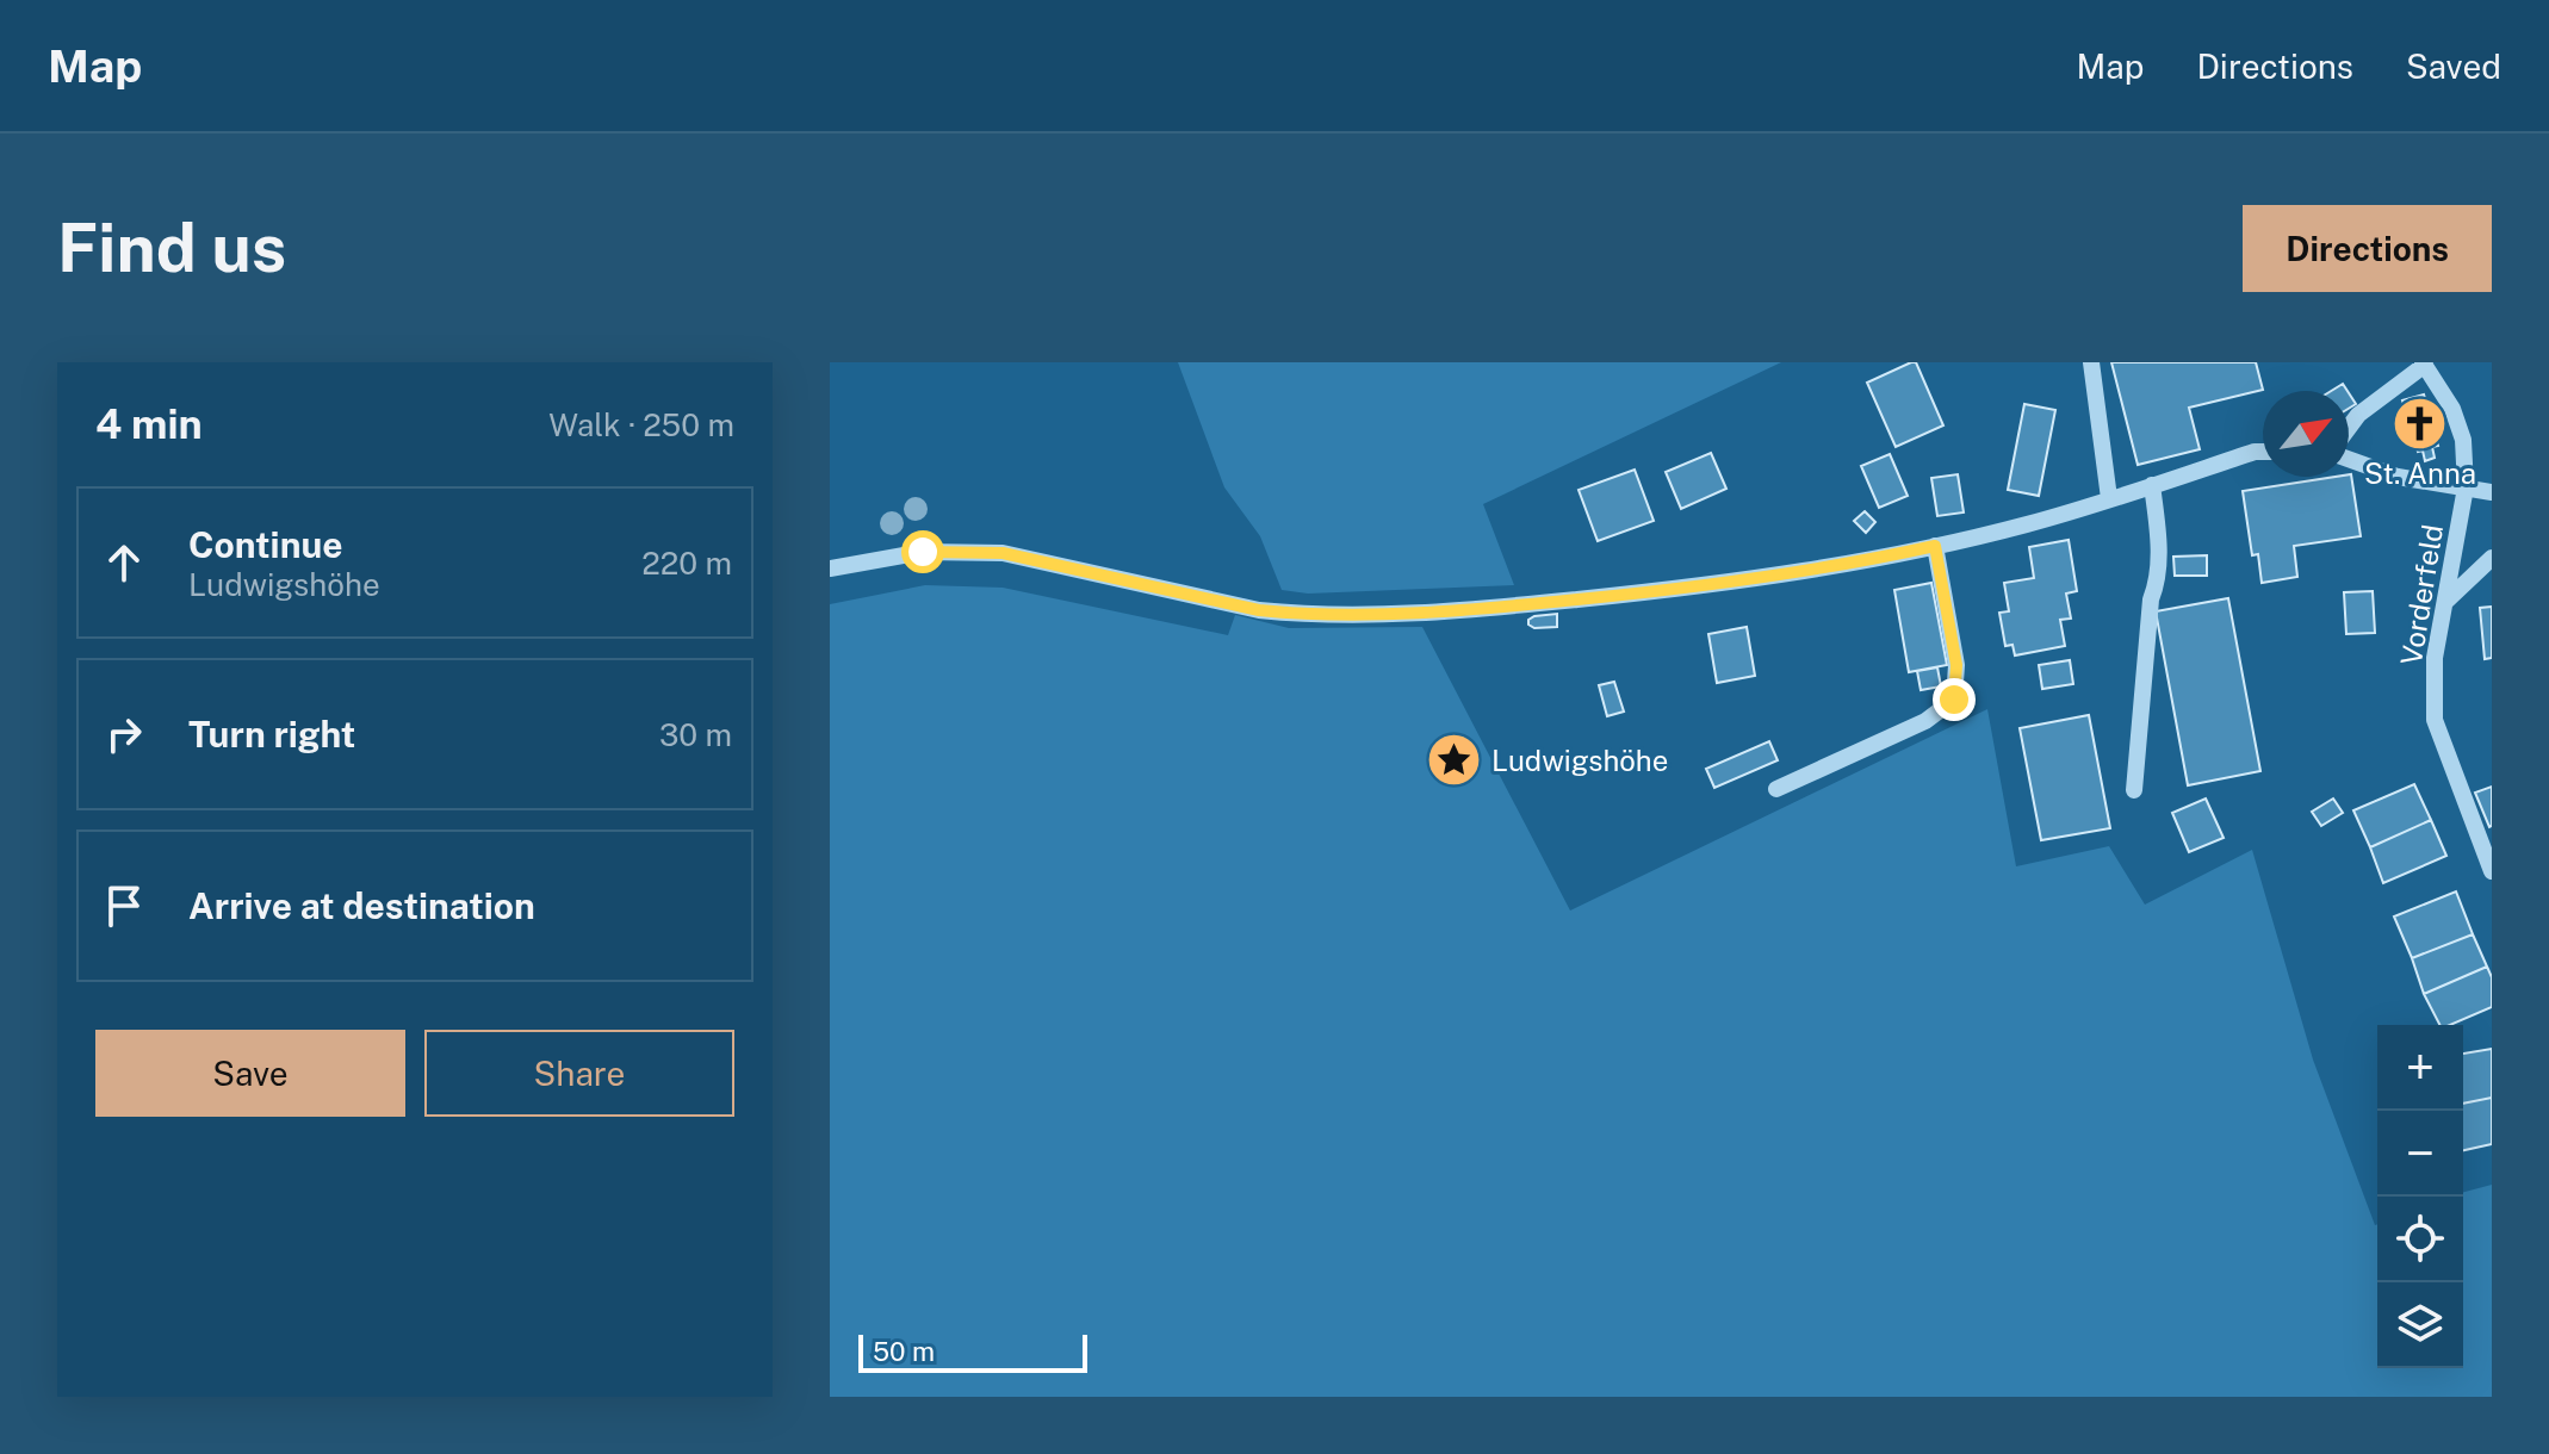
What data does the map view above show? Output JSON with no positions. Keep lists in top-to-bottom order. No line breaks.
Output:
{"streets":{"street":["Vorderfeld"]},"places":{"church":["St. Anna"],"place":["Ludwigshöhe"]},"scale_bar":"50 m","north":"top right","page":{"header":"Map","nav":["Map","Directions","Saved"],"buttons":["Directions",["Save","Share"]],"title":"Find us","heading":["4 min","Walk · 250 m"],"list":[["Continue","Ludwigshöhe","220 m"],["Turn right","30 m"],"Arrive at destination"],"map_buttons":["+","−"],"scale":"50 m"}}
